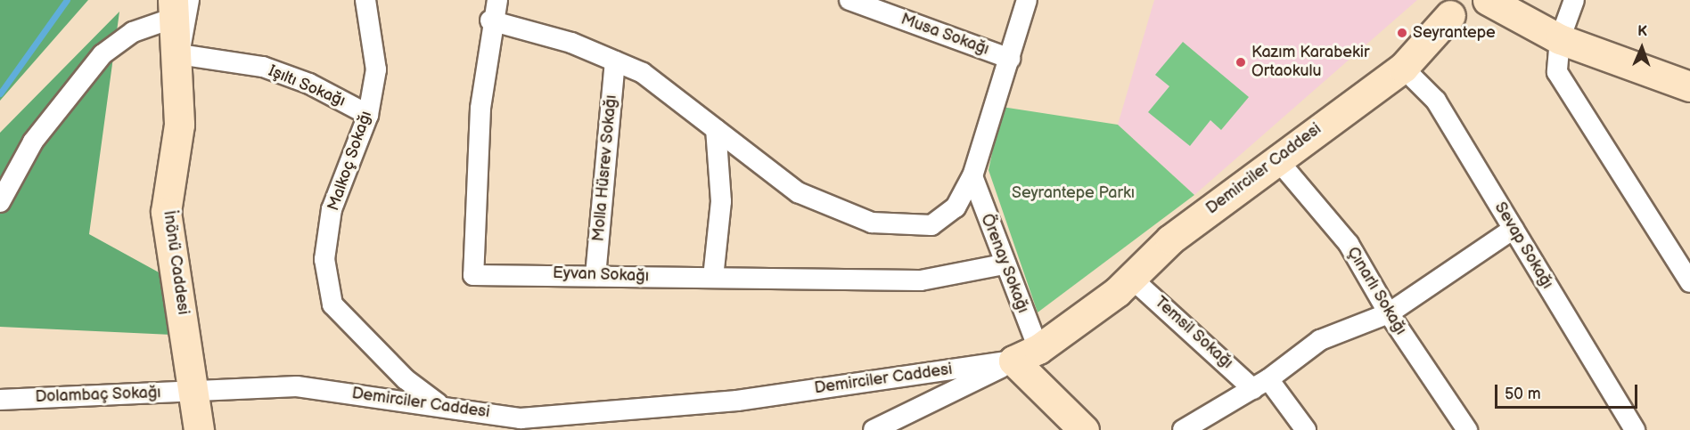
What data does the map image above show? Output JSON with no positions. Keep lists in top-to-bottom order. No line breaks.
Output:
{"streets":{"street":["Musa Sokağı","Işıltı Sokağı","Malkoç Sokağı","Molla Hüsrev Sokağı","Demirciler Caddesi","Sevap Sokağı","İnönü Caddesi","Örenay Sokağı","Eyvan Sokağı","Çınarlı Sokağı","Temsil Sokağı","Dolambaç Sokağı"]},"crossings":[["Işıltı Sokağı","Malkoç Sokağı"],["Işıltı Sokağı","İnönü Caddesi"],["Malkoç Sokağı","Demirciler Caddesi"],["Molla Hüsrev Sokağı","Eyvan Sokağı"],["Demirciler Caddesi","Sevap Sokağı"],["Demirciler Caddesi","İnönü Caddesi"],["Demirciler Caddesi","Örenay Sokağı"],["Demirciler Caddesi","Çınarlı Sokağı"],["Demirciler Caddesi","Temsil Sokağı"],["Demirciler Caddesi","Dolambaç Sokağı"],["İnönü Caddesi","Dolambaç Sokağı"],["Örenay Sokağı","Eyvan Sokağı"]],"parks":["Seyrantepe Parkı"],"places":["Seyrantepe","Kazım Karabekir Ortaokulu"],"scale_bar":"50 m","north":"top"}
